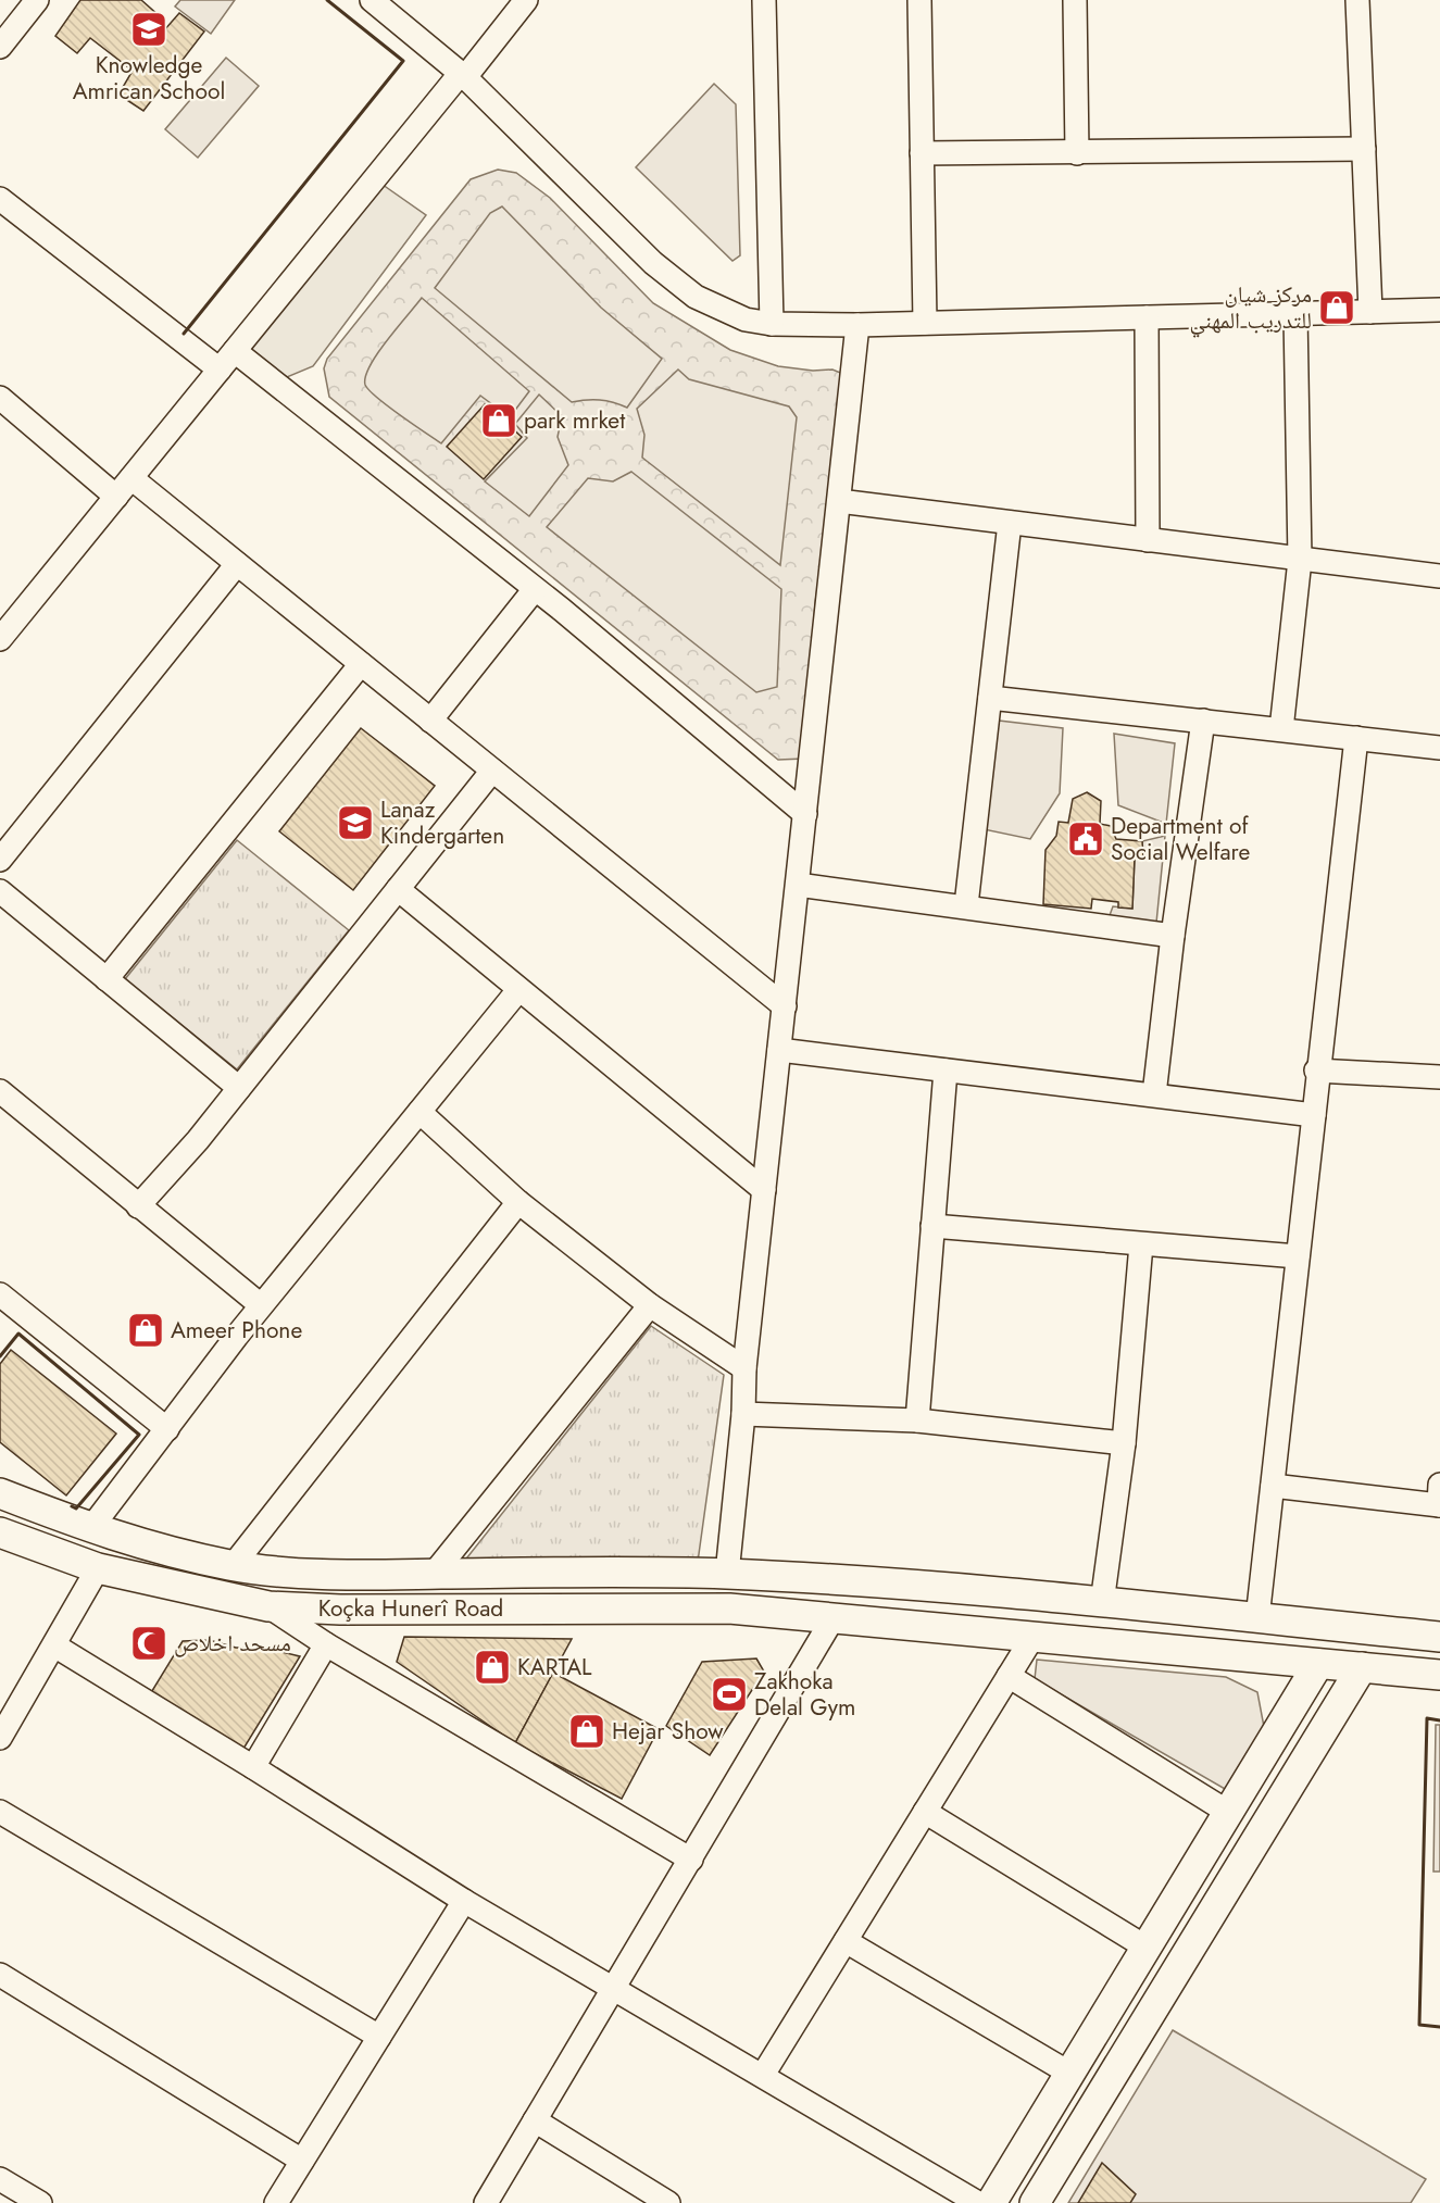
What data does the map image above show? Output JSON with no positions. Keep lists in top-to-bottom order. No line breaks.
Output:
{"streets":{"main road":["Koçka Hunerî Road"]},"places":{"school or university":["Knowledge Amrican School","Lanaz Kindergarten"],"shop":["مركز شيان للتدريب المهني","park mrket","Ameer Phone","KARTAL","Hejar Show"],"public building":["Department of Social Welfare"],"mosque":["مسحد اخلاص"],"sports":["Zakhoka Delal Gym"]}}
